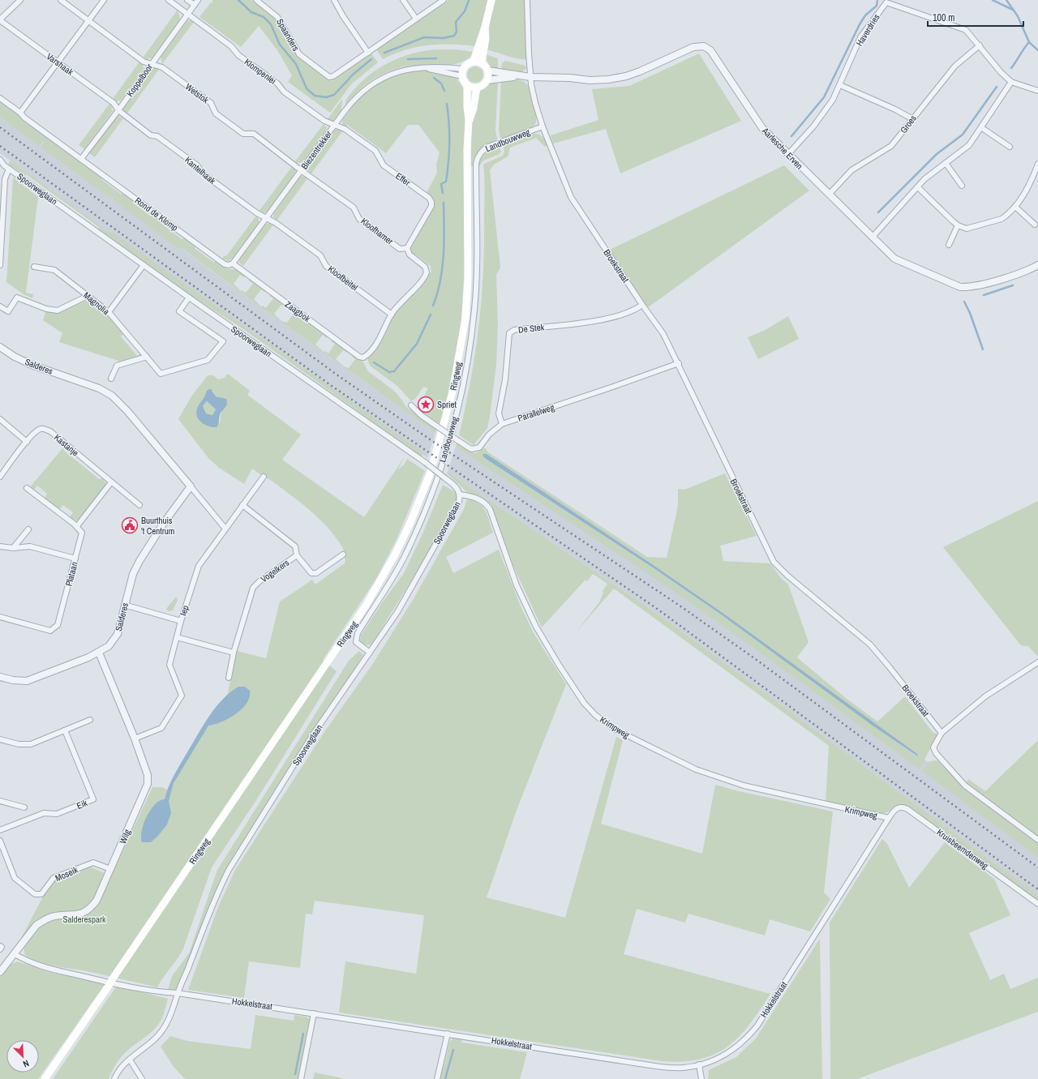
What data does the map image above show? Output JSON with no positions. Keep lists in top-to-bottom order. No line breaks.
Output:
{"streets":{"main road":["Ringweg"],"street":["Haverdries","Spaanders","Varshaak","Klompenlei","Koppelboor","Wetstok","Groes","Landbouwweg","Aarlesche Erven","Biezentrekker","Kantelhaak","Effer","Spoorweglaan","Rond de Klomp","Kloofhamer","Broekstraat","Kloofbeitel","Magnolia","Zaagbok","De Stek","Salderes","Parallelweg","Kastanje","Vogelkers","Plataan","Iep","Krimpweg","Eik","Wilg","Kruisbeemdenweg","Moseik","Hokkelstraat"]},"crossings":[["Haverdries","Groes"],["Haverdries","Aarlesche Erven"],["Varshaak","Koppelboor"],["Varshaak","Kantelhaak"],["Klompenlei","Koppelboor"],["Klompenlei","Biezentrekker"],["Klompenlei","Effer"],["Koppelboor","Wetstok"],["Koppelboor","Kantelhaak"],["Koppelboor","Rond de Klomp"],["Wetstok","Biezentrekker"],["Wetstok","Kloofhamer"],["Groes","Aarlesche Erven"],["Landbouwweg","Spoorweglaan"],["Landbouwweg","Broekstraat"],["Aarlesche Erven","Broekstraat"],["Biezentrekker","Kantelhaak"],["Biezentrekker","Effer"],["Biezentrekker","Rond de Klomp"],["Biezentrekker","Kloofhamer"],["Biezentrekker","Kloofbeitel"],["Biezentrekker","Zaagbok"],["Biezentrekker","Ringweg"],["Kantelhaak","Kloofbeitel"],["Effer","Kloofhamer"],["Spoorweglaan","Magnolia"],["Spoorweglaan","Krimpweg"],["Spoorweglaan","Hokkelstraat"],["Rond de Klomp","Zaagbok"],["Kloofhamer","Kloofbeitel"],["Kloofhamer","Zaagbok"],["Broekstraat","De Stek"],["Broekstraat","Parallelweg"],["De Stek","Parallelweg"],["Salderes","Iep"],["Salderes","Wilg"],["Vogelkers","Iep"],["Iep","Wilg"],["Krimpweg","Kruisbeemdenweg"],["Krimpweg","Hokkelstraat"],["Wilg","Moseik"],["Wilg","Hokkelstraat"],["Kruisbeemdenweg","Hokkelstraat"]],"parks":["Salderespark"],"places":{"place":["Spriet"],"public building":["Buurthuis 't Centrum"]},"scale_bar":"100 m","north":"bottom right"}
